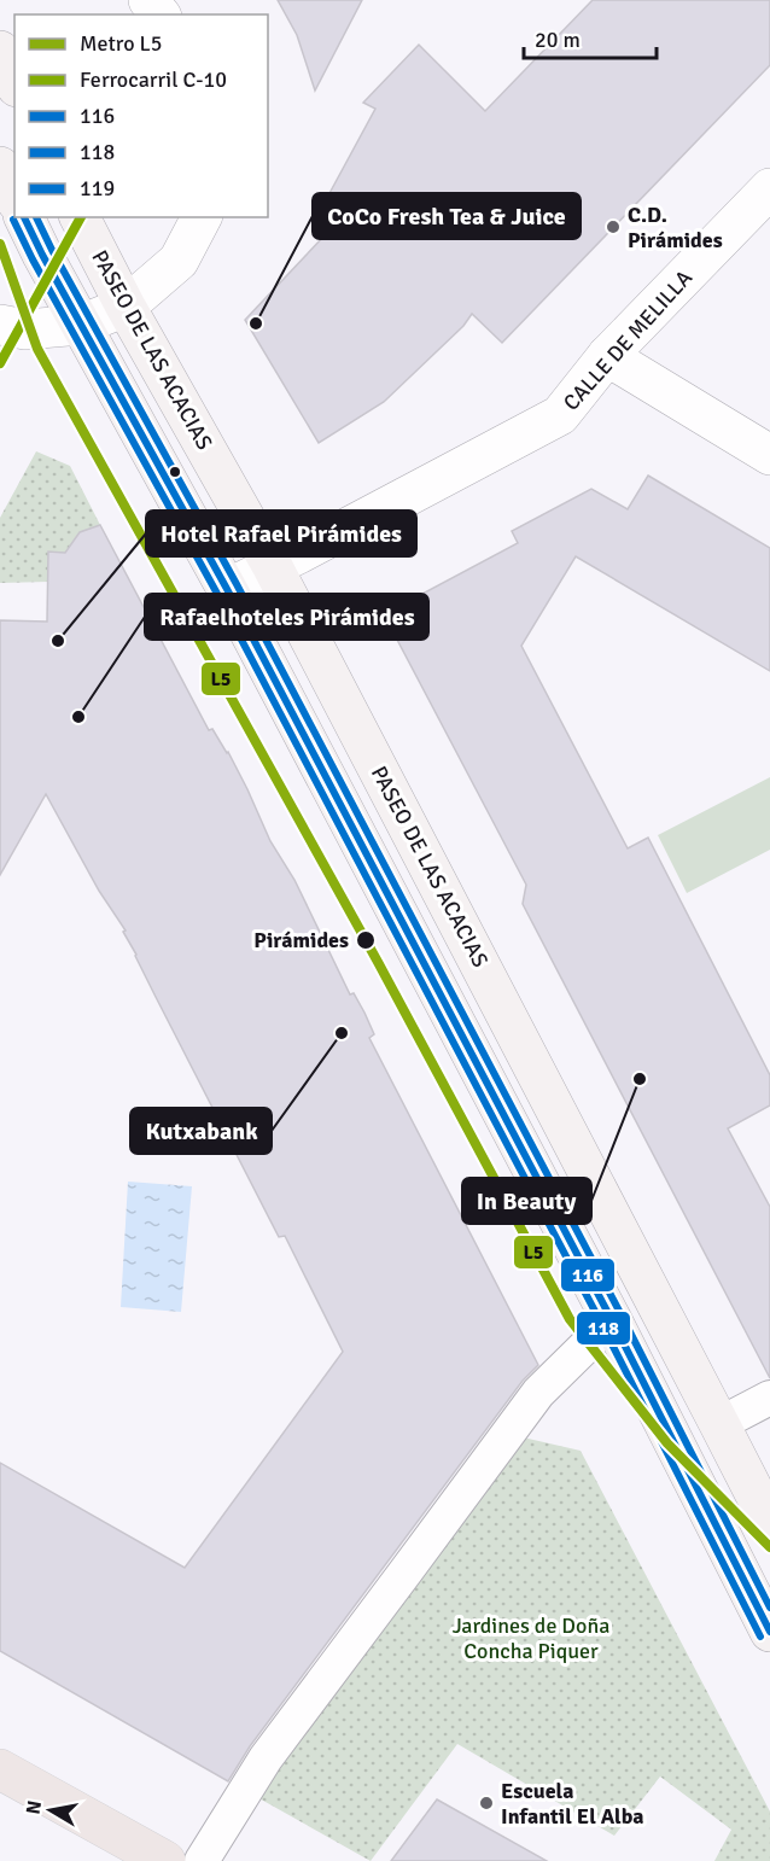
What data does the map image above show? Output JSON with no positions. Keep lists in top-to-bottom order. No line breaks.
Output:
{"streets":{"main road":["PASEO DE LAS ACACIAS"],"street":["CALLE DE MELILLA"]},"crossings":[["CALLE DE MELILLA","PASEO DE LAS ACACIAS"]],"parks":["Jardines de Doña Concha Piquer"],"places":["C.D. Pirámides","CoCo Fresh Tea & Juice","Hotel Rafael Pirámides","Rafaelhoteles Pirámides","Pirámides","Kutxabank","In Beauty","Escuela Infantil El Alba"],"lines":["rail line C-10","transit line 116","transit line 119","transit line 118","metro line L5"],"legend":["Metro L5","Ferrocarril C-10","116","118","119"],"scale_bar":"20 m","north":"left"}
